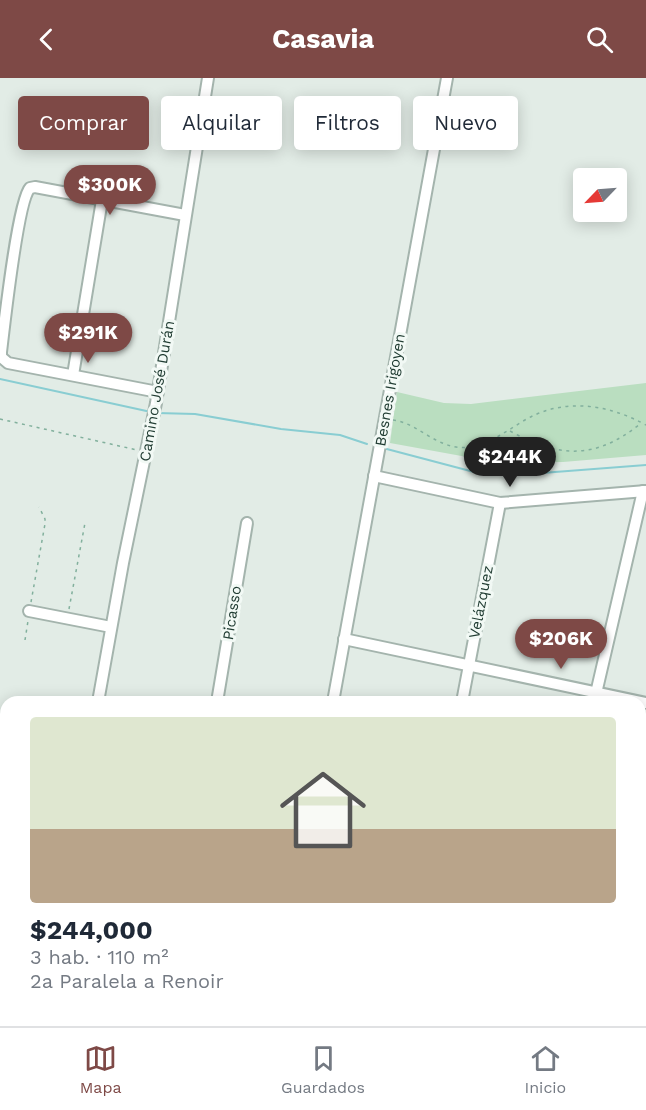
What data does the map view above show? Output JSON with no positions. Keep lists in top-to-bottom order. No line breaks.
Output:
{"streets":{"street":["Besnes Irigoyen","Camino José Durán","Velázquez","Picasso"]},"north":"bottom left","page":{"header":"Casavia","chip":["Comprar","Alquilar","Filtros","Nuevo"],"price":["$300K","$291K","$244K","$206K"],"list":[{"name":"$244,000","note":"3 hab. · 110 m² · 2a Paralela a Renoir"}],"tabs":["Mapa","Guardados","Inicio"]}}
